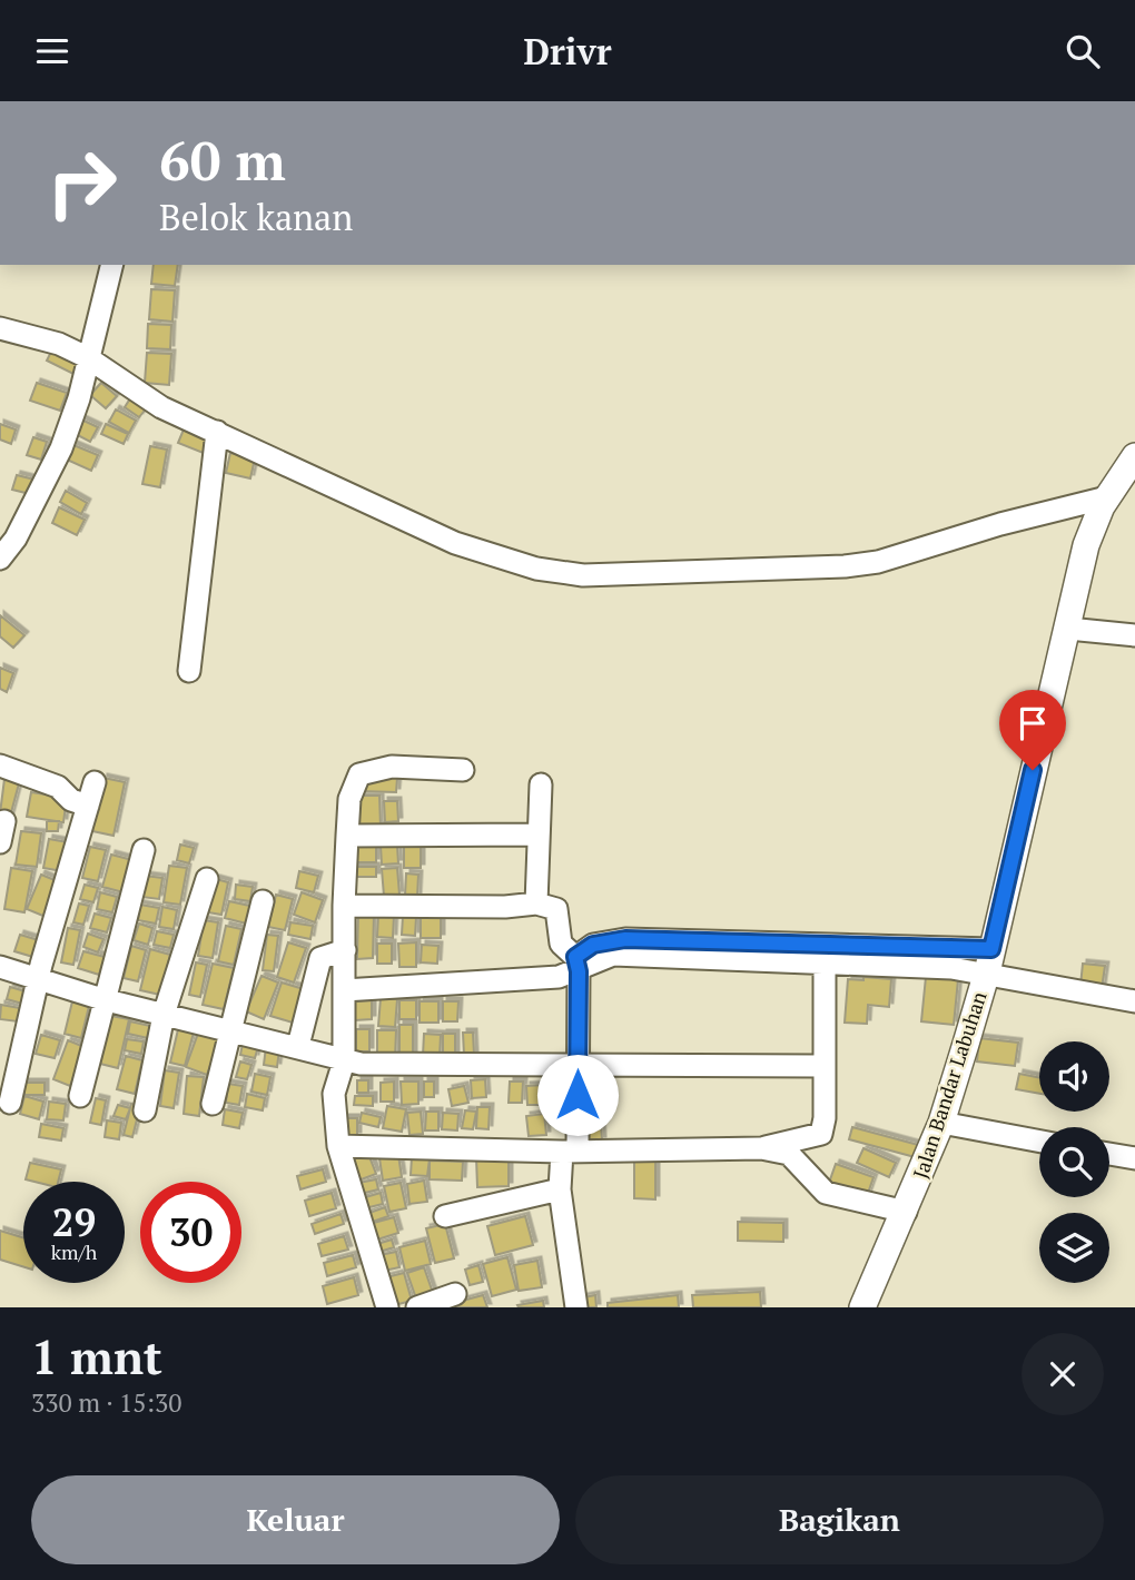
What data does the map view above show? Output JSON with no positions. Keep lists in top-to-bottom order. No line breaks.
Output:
{"streets":{"main road":["Jalan Bandar Labuhan"]},"page":{"header":"Drivr","turn":["60 m","Belok kanan"],"speed":"29 km/h","limit":"30","heading":["1 mnt","330 m · 15:30"],"buttons":["Keluar","Bagikan"]}}
